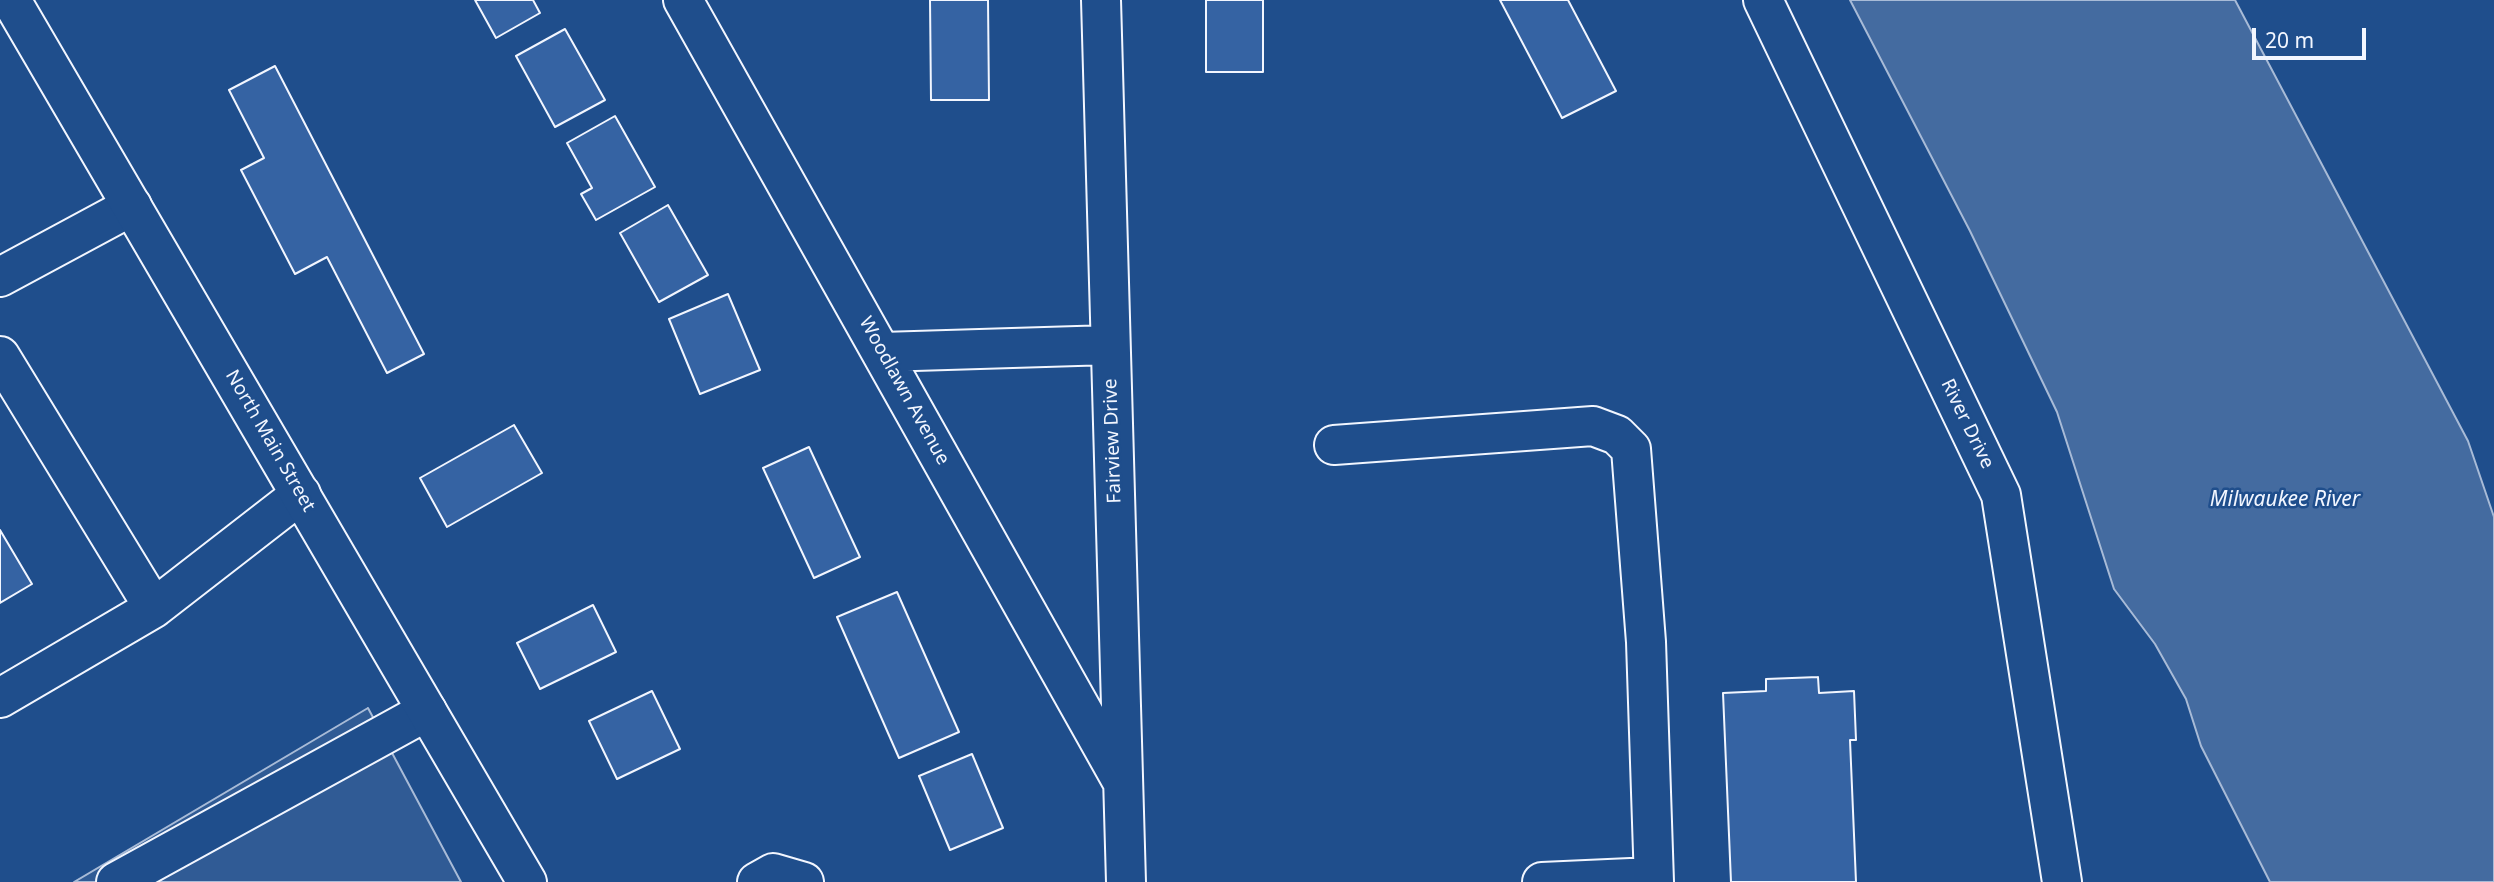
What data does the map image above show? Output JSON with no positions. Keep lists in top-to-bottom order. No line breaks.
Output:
{"streets":{"street":["Woodlawn Avenue","River Drive","North Main Street","Fairview Drive"]},"crossings":[["Woodlawn Avenue","Fairview Drive"]],"water":["Milwaukee River"],"scale_bar":"20 m"}
